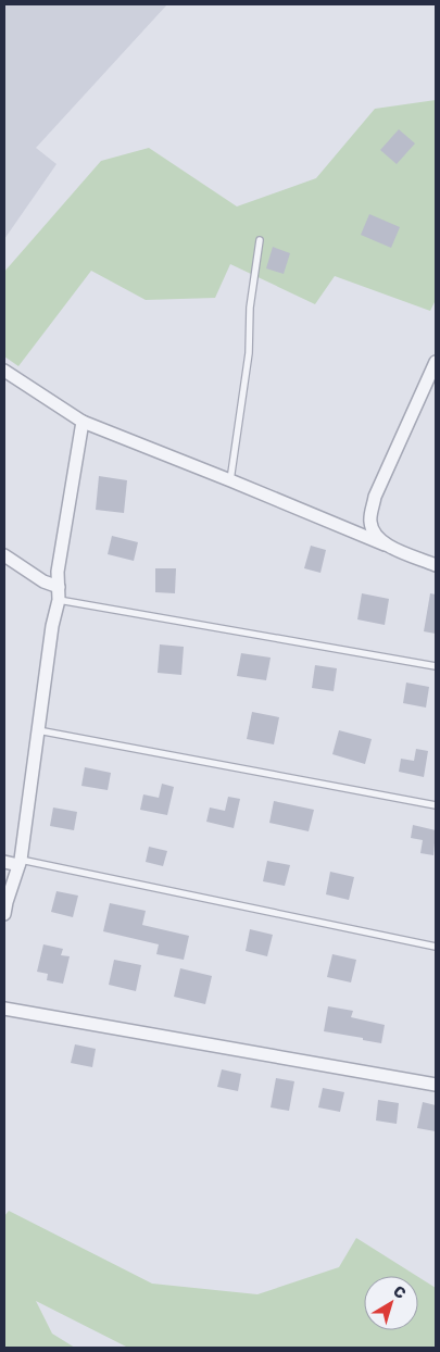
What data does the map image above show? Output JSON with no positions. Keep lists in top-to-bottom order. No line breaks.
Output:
{"north":"top right"}
